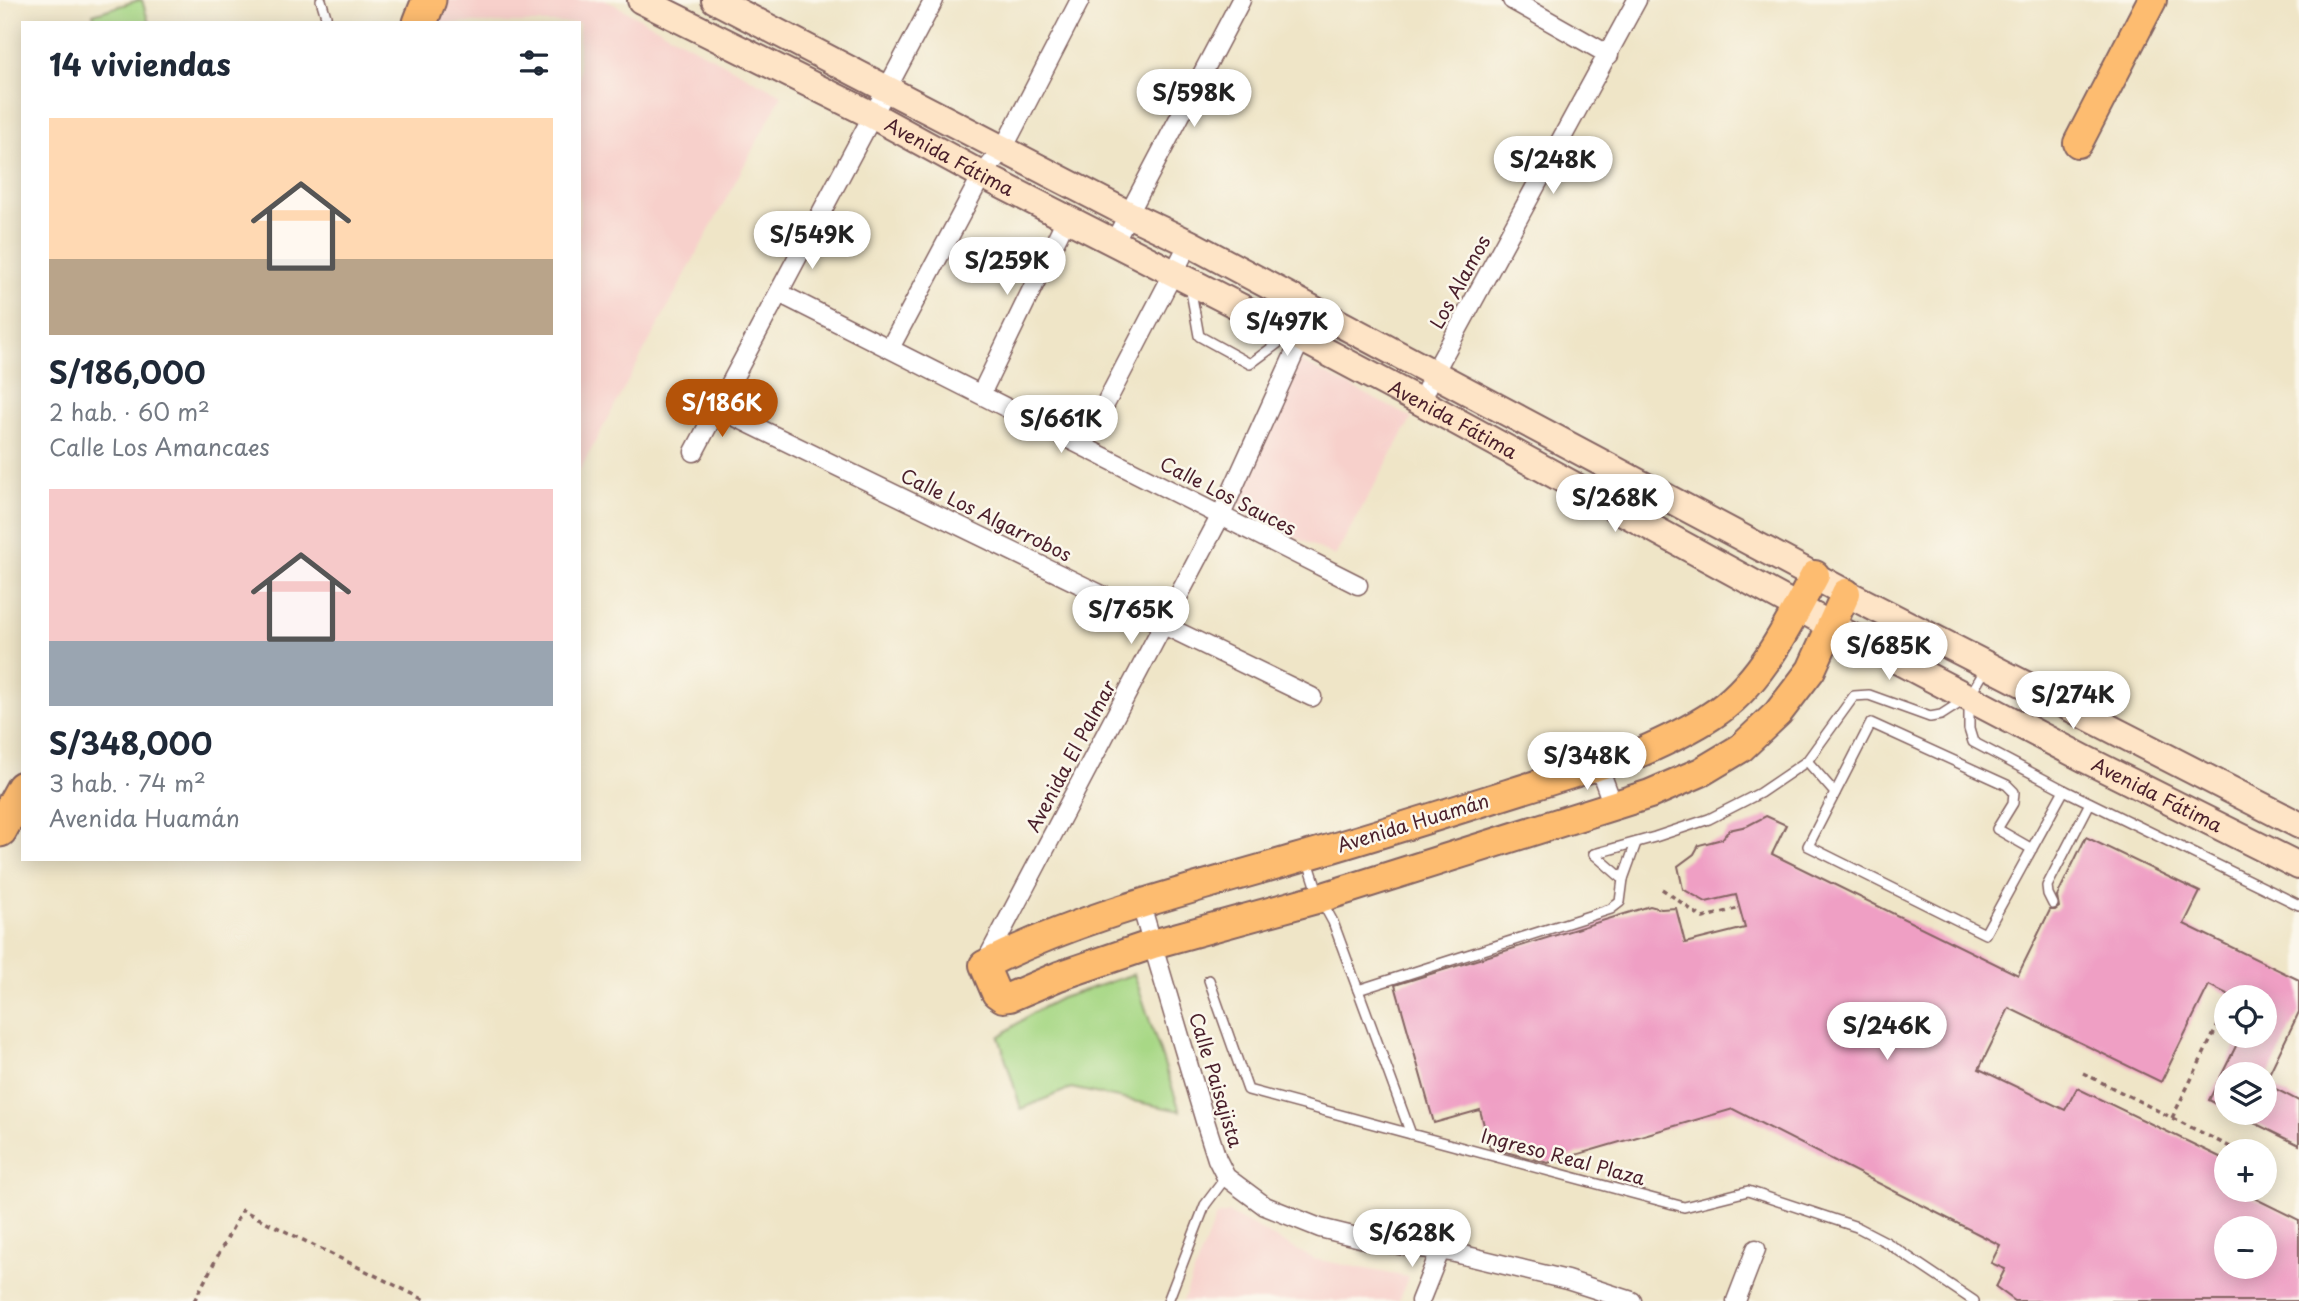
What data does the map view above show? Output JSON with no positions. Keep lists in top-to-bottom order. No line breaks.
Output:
{"streets":{"main road":["Avenida Fátima","Avenida Huamán"],"street":["Los Alamos","Calle Los Sauces","Calle Los Algarrobos","Avenida El Palmar","Calle Paisajista"],"lane":["Ingreso Real Plaza"]},"crossings":[["Avenida Fátima","Los Alamos"],["Avenida Fátima","Avenida El Palmar"],["Avenida Fátima","Avenida Huamán"],["Calle Los Sauces","Avenida El Palmar"],["Calle Los Algarrobos","Avenida El Palmar"],["Avenida El Palmar","Avenida Huamán"],["Avenida Huamán","Calle Paisajista"]],"page":{"heading":"14 viviendas","price":["S/598K","S/248K","S/549K","S/259K","S/497K","S/186K","S/661K","S/268K","S/765K","S/685K","S/274K","S/348K","S/246K","S/628K"],"list":[{"name":"S/186,000","note":"2 hab. · 60 m² · Calle Los Amancaes"},{"name":"S/348,000","note":"3 hab. · 74 m² · Avenida Huamán"}],"map_buttons":["+","−"]}}
